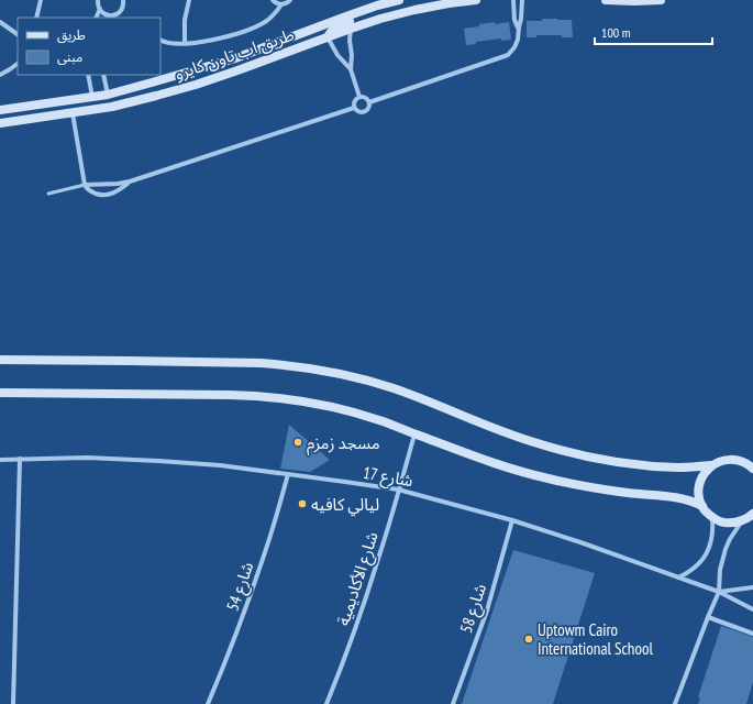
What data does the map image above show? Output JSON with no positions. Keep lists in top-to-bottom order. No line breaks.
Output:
{"streets":{"main road":["طريق اب تاون كايرو"],"street":["شارع 17","شارع الأكاديمية","شارع 54","شارع 58"]},"crossings":[["شارع 17","شارع الأكاديمية"],["شارع 17","شارع 54"],["شارع 17","شارع 58"]],"places":["مسجد زمزم","ليالي كافيه","Uptowm Cairo International School"],"legend":["طريق","مبنى"],"scale_bar":"100 m"}
